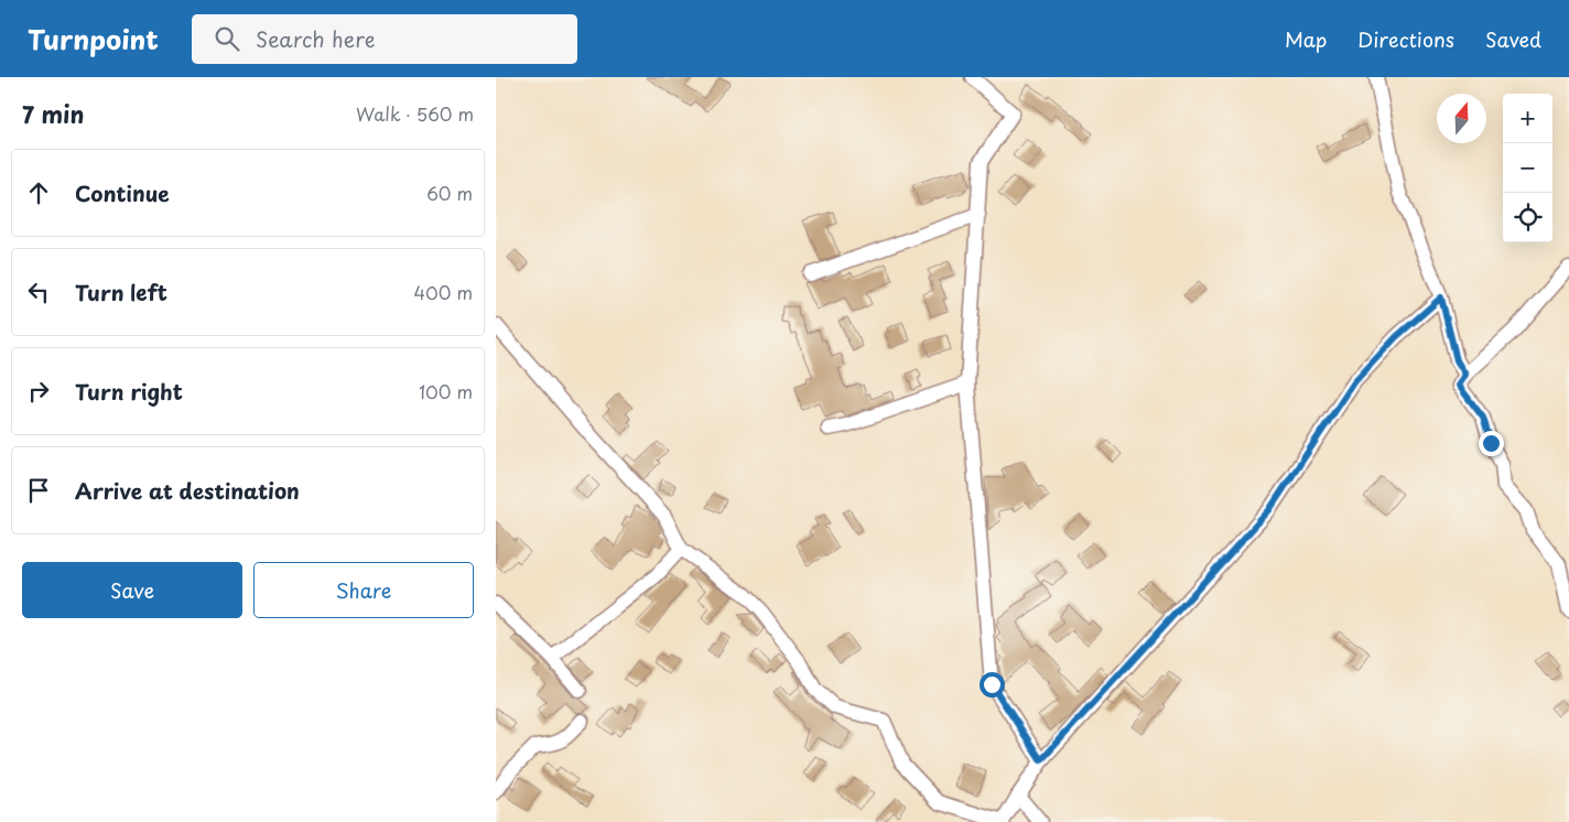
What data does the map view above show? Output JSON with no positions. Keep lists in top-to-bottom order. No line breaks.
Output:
{"north":"top","page":{"header":"Turnpoint","search":"Search here","nav":["Map","Directions","Saved"],"heading":["7 min","Walk · 560 m"],"map_buttons":["+","−"],"list":[["Continue","60 m"],["Turn left","400 m"],["Turn right","100 m"],"Arrive at destination"],"buttons":["Save","Share"]}}
